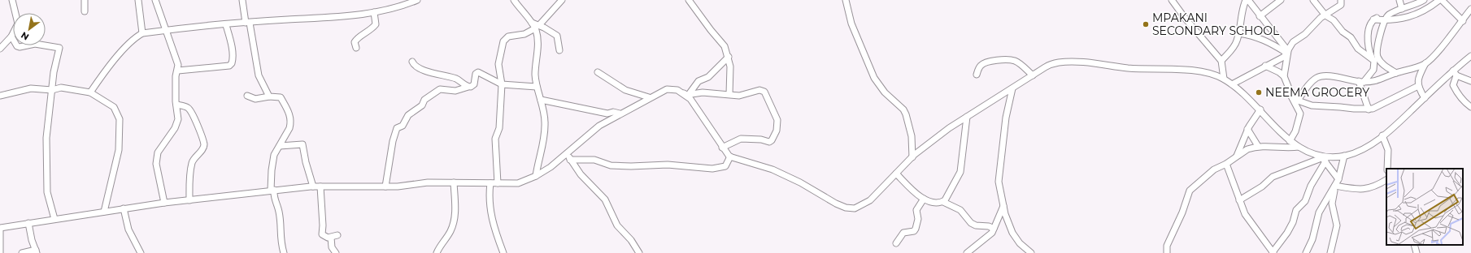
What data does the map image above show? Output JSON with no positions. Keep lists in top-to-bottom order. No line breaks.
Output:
{"places":["MPAKANI SECONDARY SCHOOL","NEEMA GROCERY"],"north":"bottom left"}
